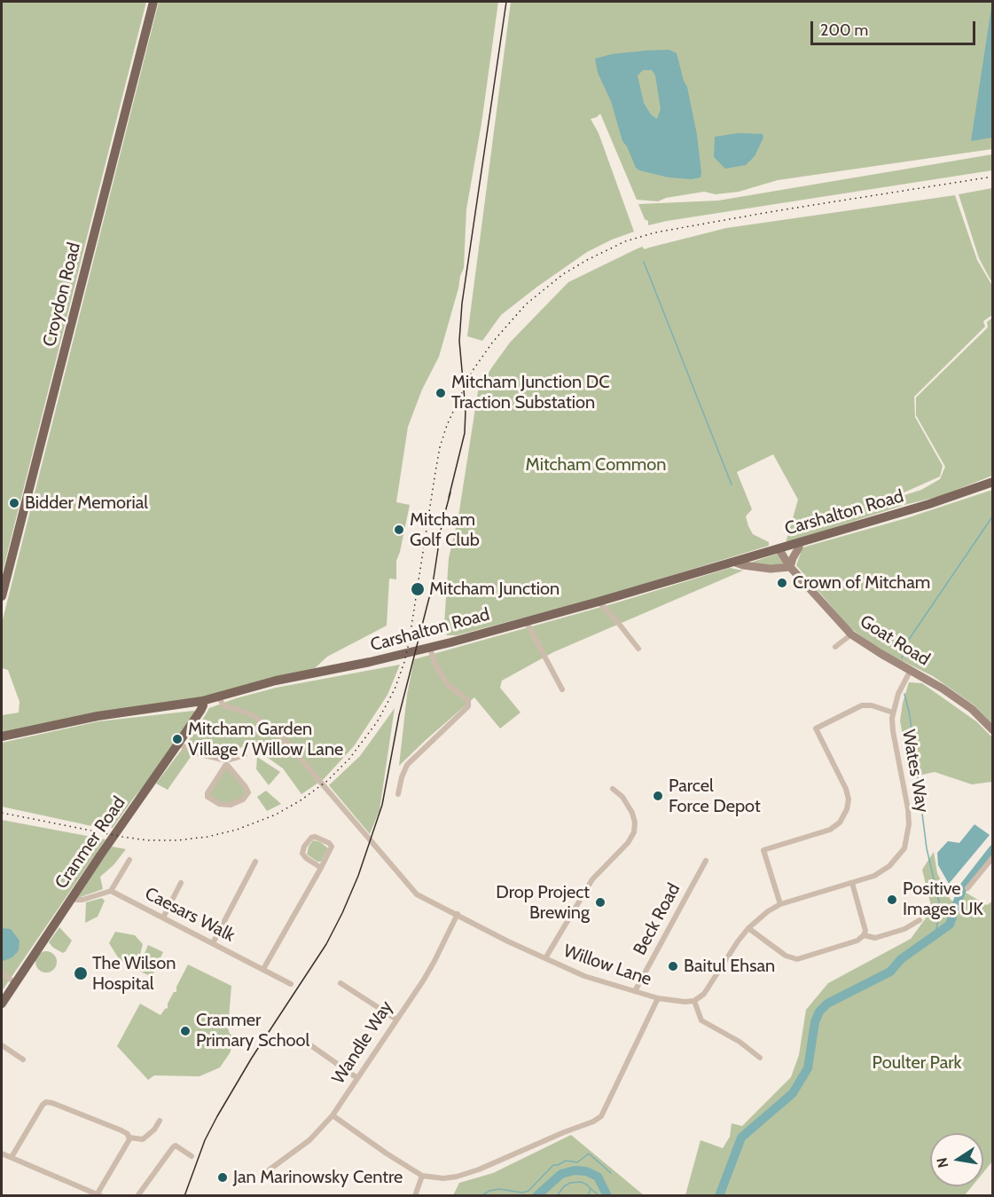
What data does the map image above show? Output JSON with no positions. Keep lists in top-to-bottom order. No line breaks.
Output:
{"streets":{"main road":["Croydon Road","Carshalton Road","Cranmer Road"],"street":["Goat Road","Wates Way","Caesars Walk","Beck Road","Willow Lane","Wandle Way"]},"crossings":[["Carshalton Road","Goat Road"],["Carshalton Road","Cranmer Road"],["Carshalton Road","Willow Lane"],["Goat Road","Wates Way"],["Beck Road","Willow Lane"],["Willow Lane","Wandle Way"]],"parks":["Mitcham Common","Poulter Park"],"places":["Mitcham Junction DC Traction Substation","Bidder Memorial","Mitcham Golf Club","Crown of Mitcham","Mitcham Junction","Mitcham Garden Village / Willow Lane","Parcel Force Depot","Positive Images UK","Drop Project Brewing","Baitul Ehsan","The Wilson Hospital","Cranmer Primary School","Jan Marinowsky Centre"],"scale_bar":"200 m","north":"left"}
